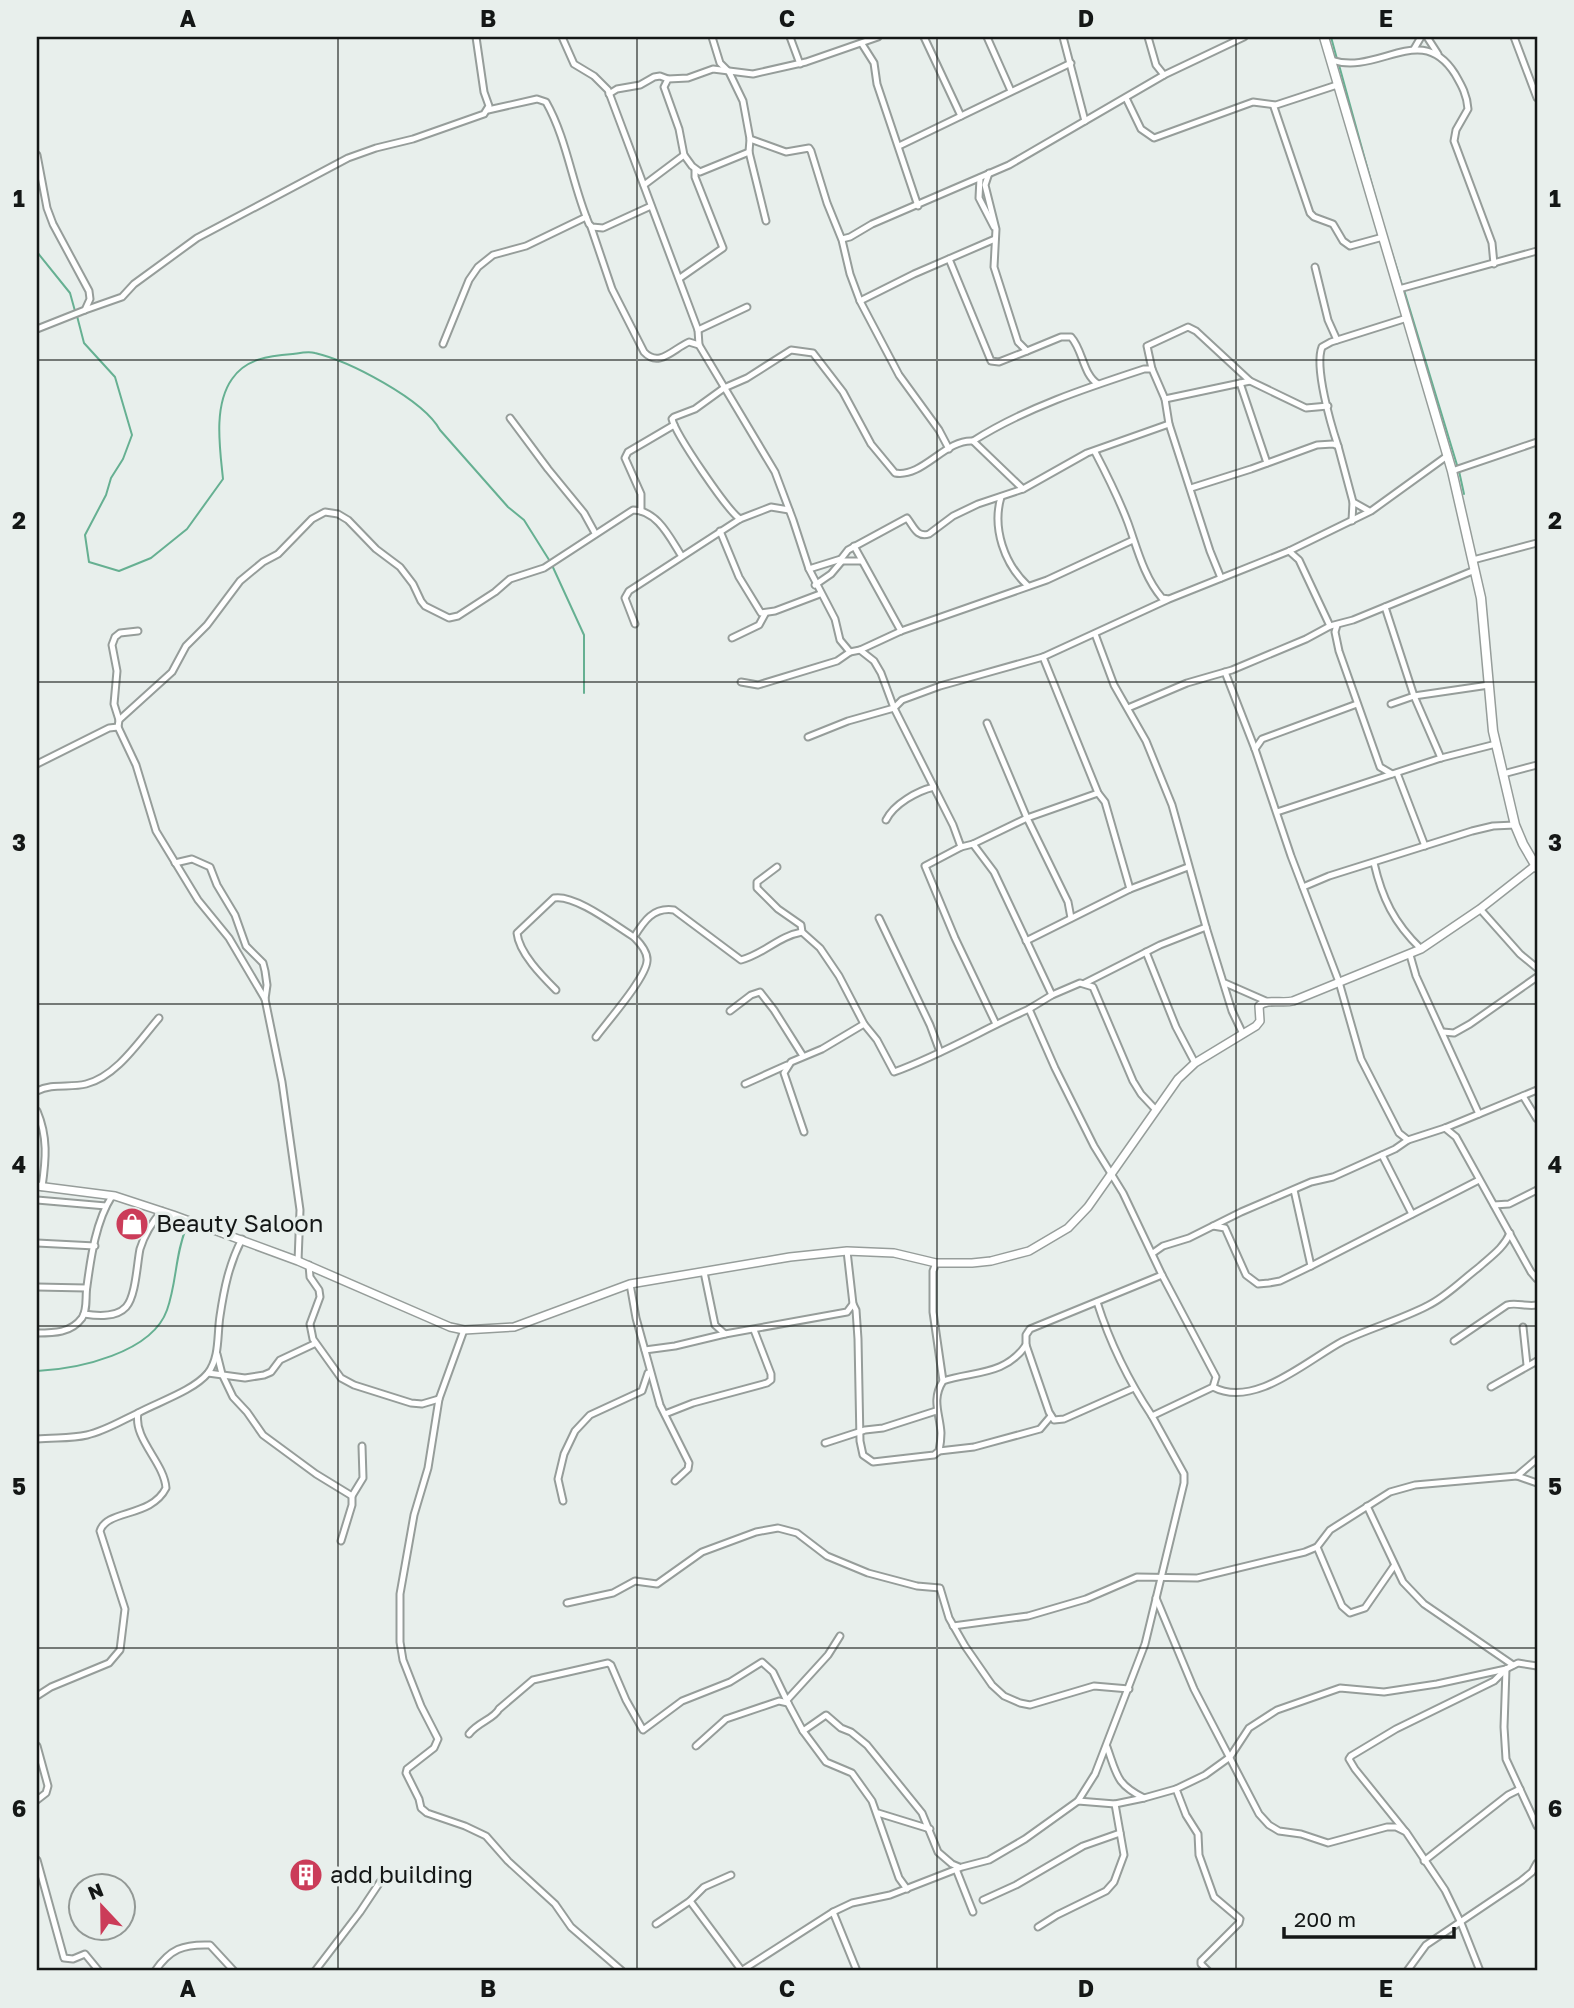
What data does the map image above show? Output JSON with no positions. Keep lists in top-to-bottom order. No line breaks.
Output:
{"places":{"shop":["Beauty Saloon"],"building":["add building"]},"scale_bar":"200 m","north":"top","grid":{"columns":["A","B","C","D","E"],"rows":["1","2","3","4","5","6"]}}
